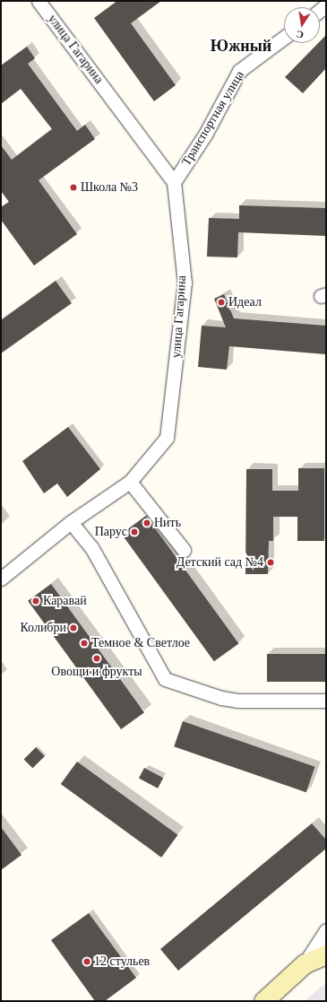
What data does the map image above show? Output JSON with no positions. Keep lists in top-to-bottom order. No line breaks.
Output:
{"streets":{"street":["улица Гагарина","Транспортная улица"]},"crossings":[["улица Гагарина","Транспортная улица"]],"districts":["Южный"],"places":["Школа №3","Идеал","Нить","Парус","Детский сад №4","Каравай","Колибри","Темное & Светлое","Овощи и фрукты","12 стульев"],"north":"bottom"}
